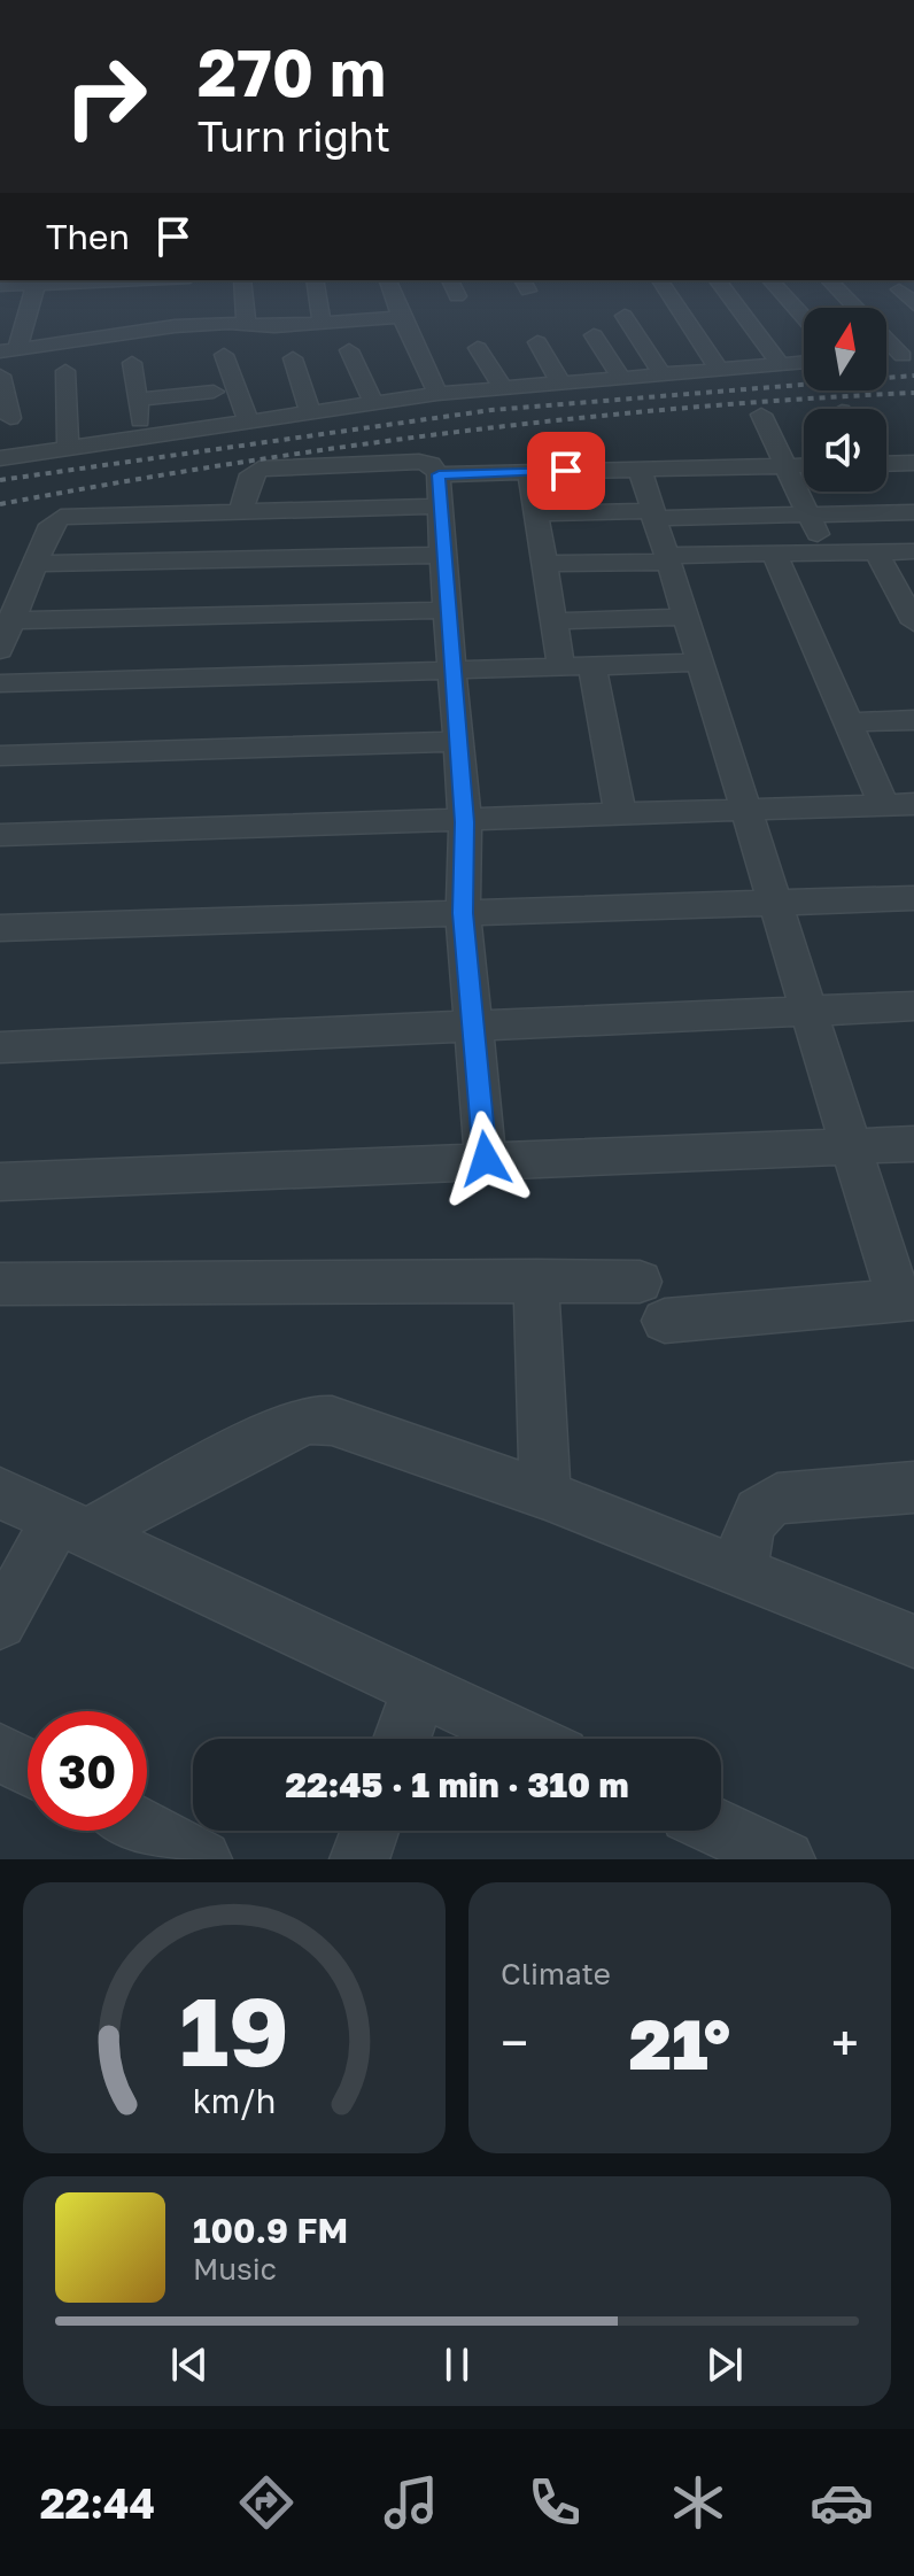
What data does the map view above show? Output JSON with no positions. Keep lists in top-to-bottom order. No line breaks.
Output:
{"north":"top","page":{"turn":["270 m","Turn right"],"then":"Then","limit":"30","trip":"22:45 · 1 min · 310 m","tile":"Climate","heat":["−","21°","+"],"song":["100.9 FM","Music"],"tabs":"22:44","gauge":["19","km/h"]}}
